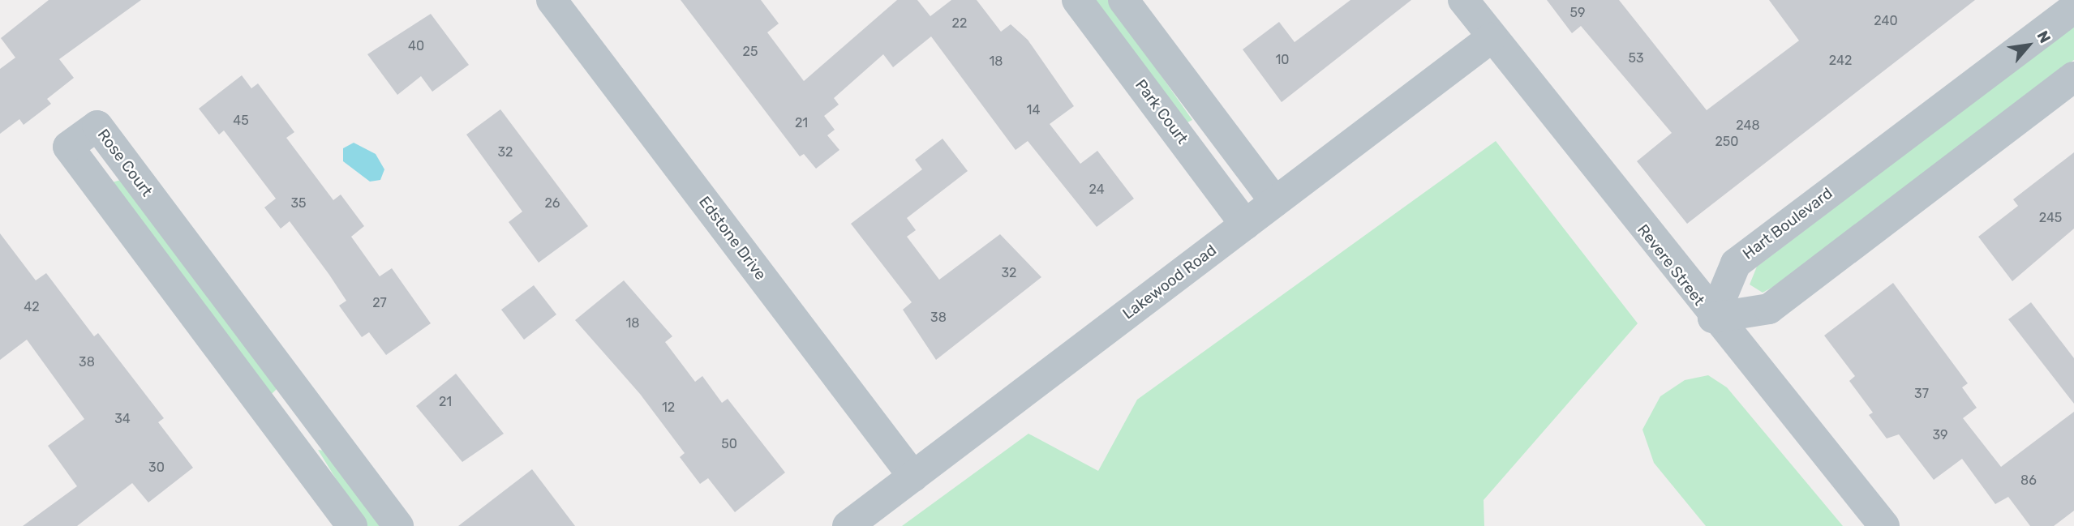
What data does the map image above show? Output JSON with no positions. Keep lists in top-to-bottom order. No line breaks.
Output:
{"streets":{"street":["Park Court","Rose Court","Hart Boulevard","Edstone Drive","Revere Street","Lakewood Road"]},"crossings":[["Park Court","Lakewood Road"],["Hart Boulevard","Revere Street"],["Edstone Drive","Lakewood Road"],["Revere Street","Lakewood Road"]],"house_numbers":["59","240","22","40","25","53","10","242","18","14","45","21","248","250","32","24","35","26","245","32","27","42","38","18","38","37","21","12","34","39","50","30","86"],"north":"top right"}
